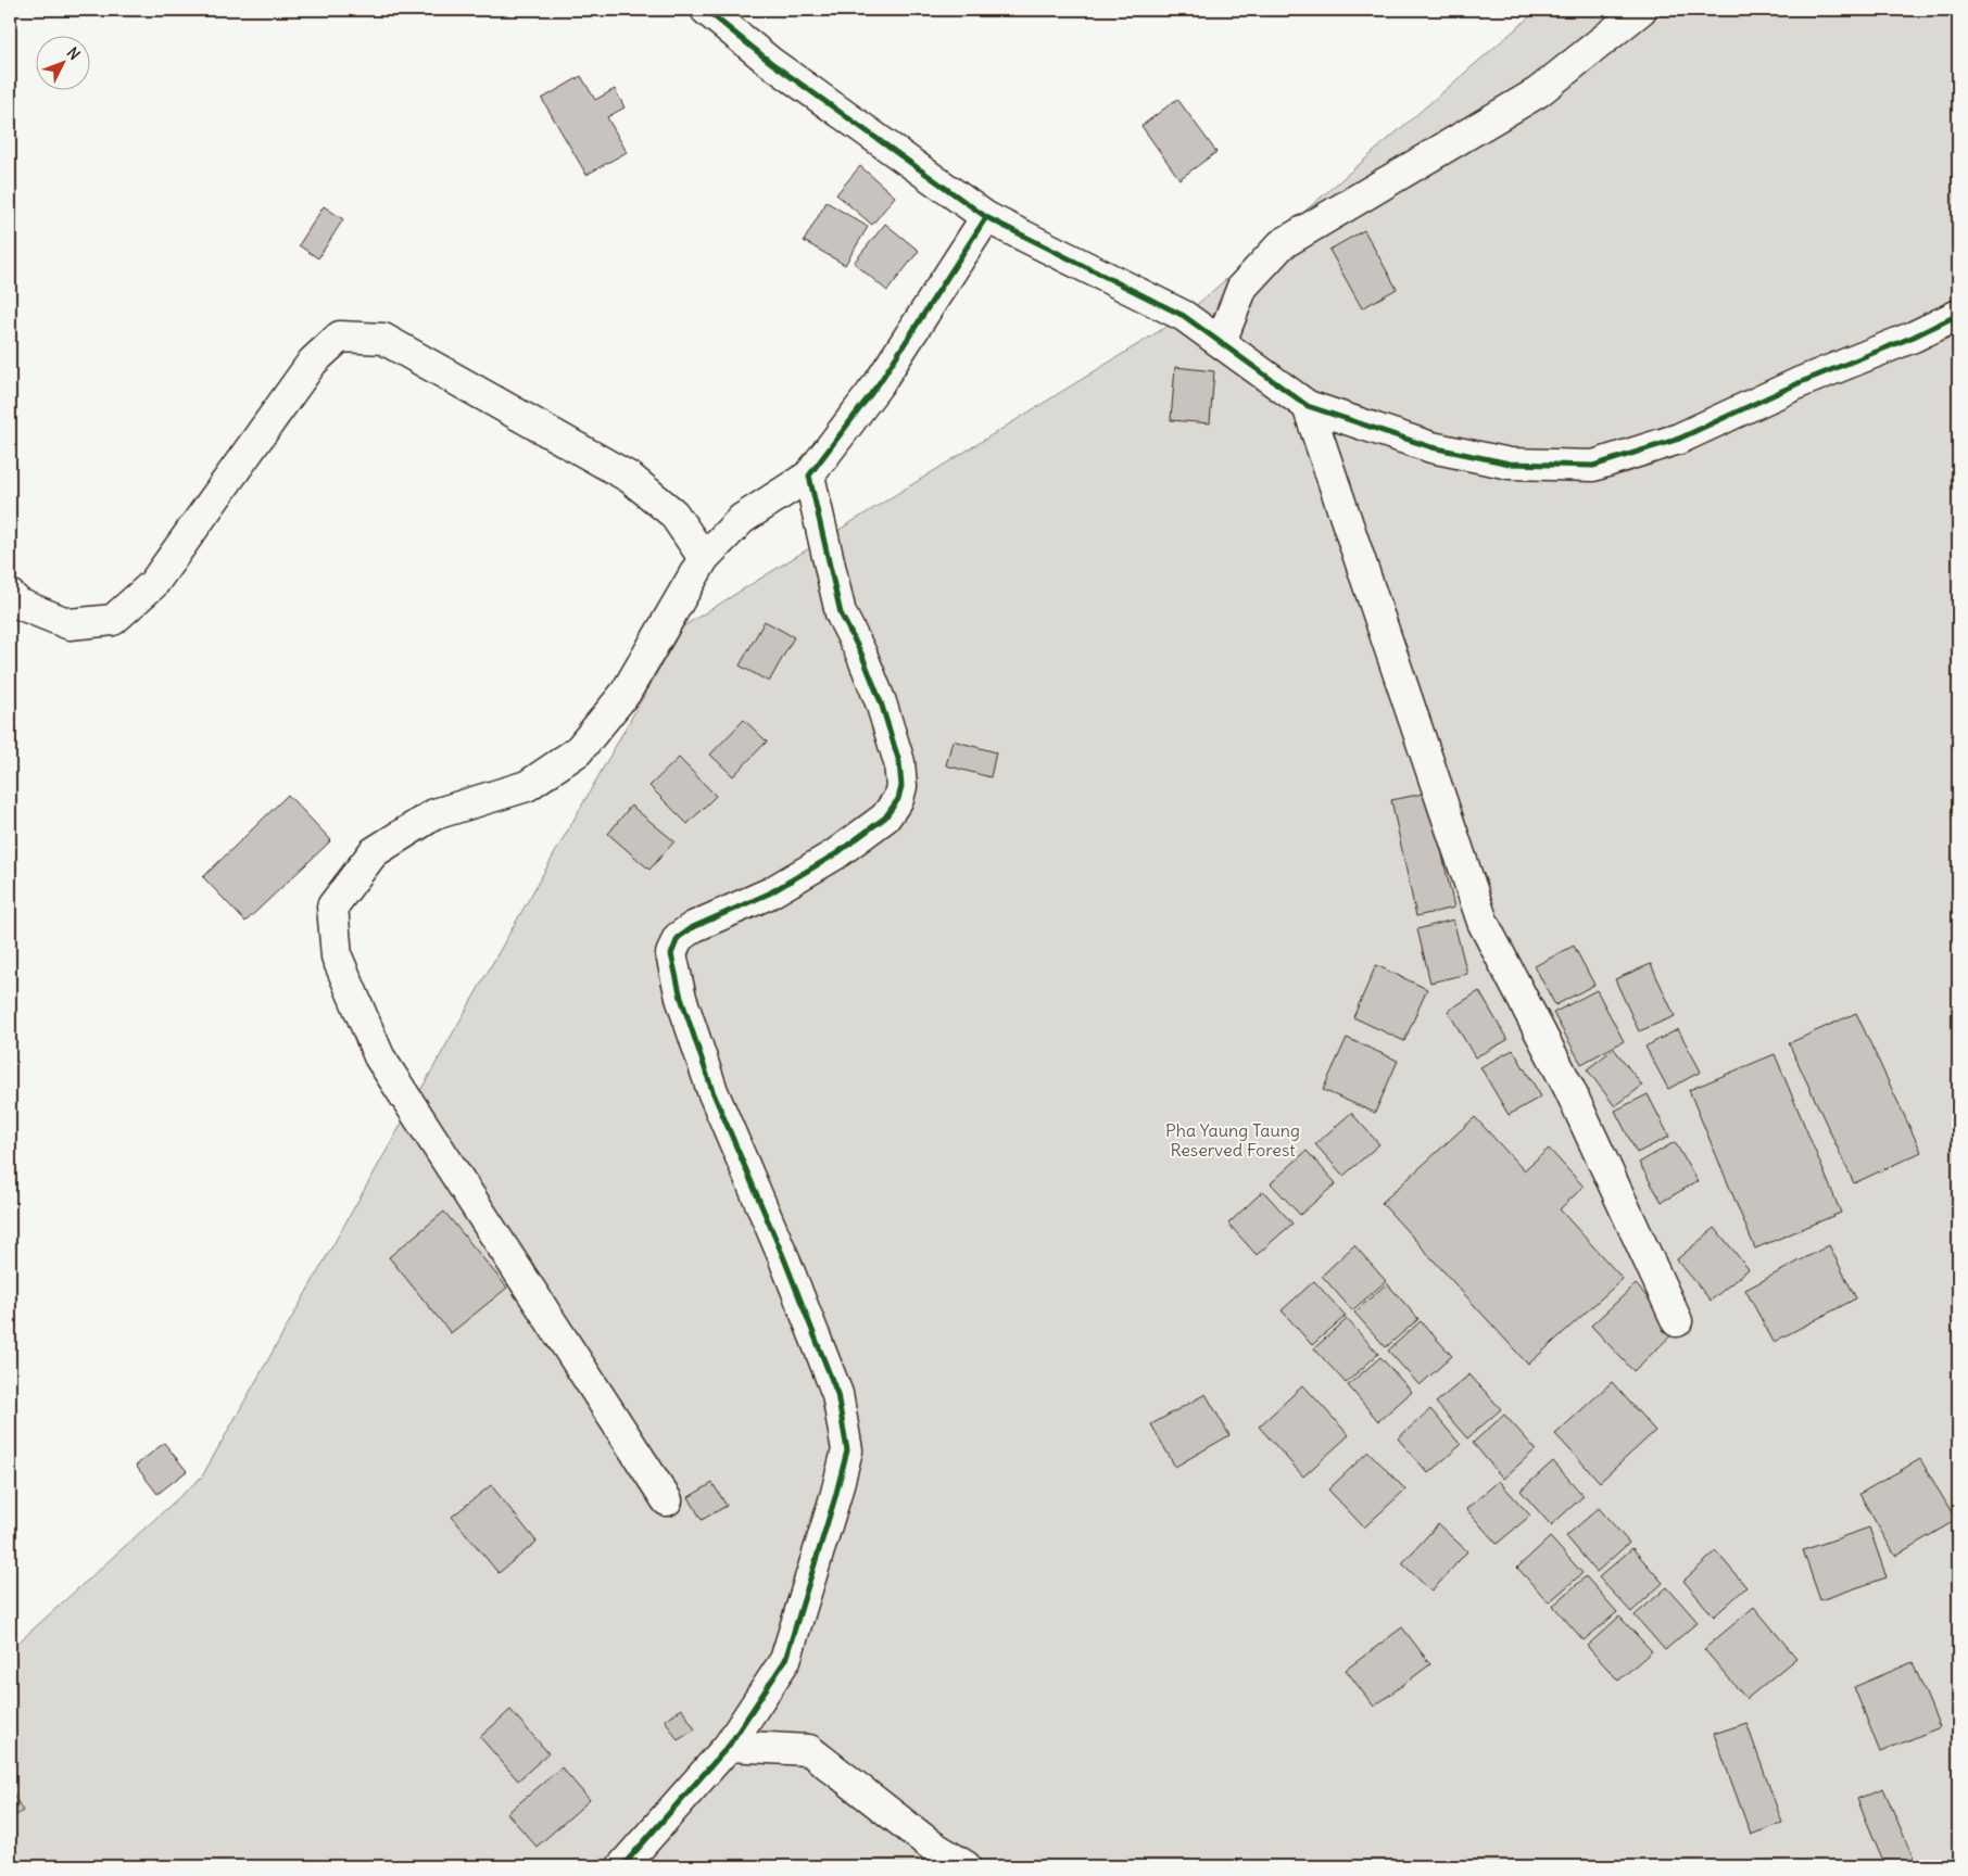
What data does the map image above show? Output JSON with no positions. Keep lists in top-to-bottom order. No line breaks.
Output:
{"parks":["Pha Yaung Taung Reserved Forest"],"north":"top right"}
